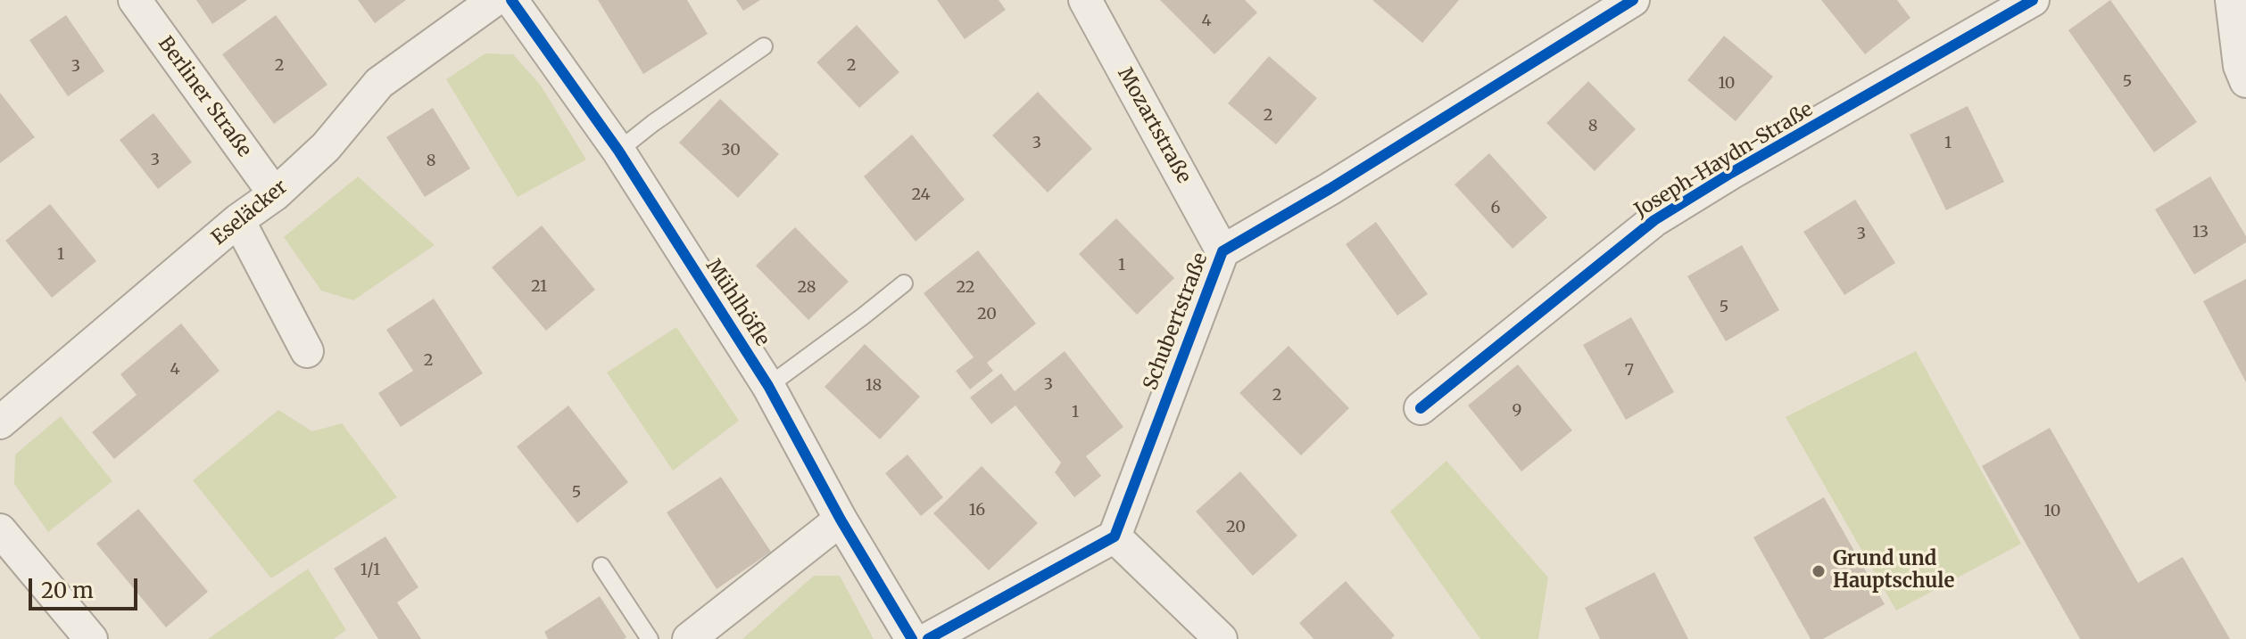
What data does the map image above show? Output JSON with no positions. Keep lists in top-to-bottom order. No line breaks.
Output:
{"streets":{"street":["Berliner Straße","Mozartstraße","Joseph-Haydn-Straße","Eseläcker","Mühlhöfle","Schubertstraße"]},"crossings":[["Berliner Straße","Eseläcker"],["Mozartstraße","Schubertstraße"]],"places":["Grund und Hauptschule"],"house_numbers":["4","2","2","3","5","10","2","8","3","1","30","3","8","24","6","13","3","1","1","21","28","22","5","20","2","4","7","3","18","2","9","1","5","16","10","20","1/1"],"scale_bar":"20 m"}
